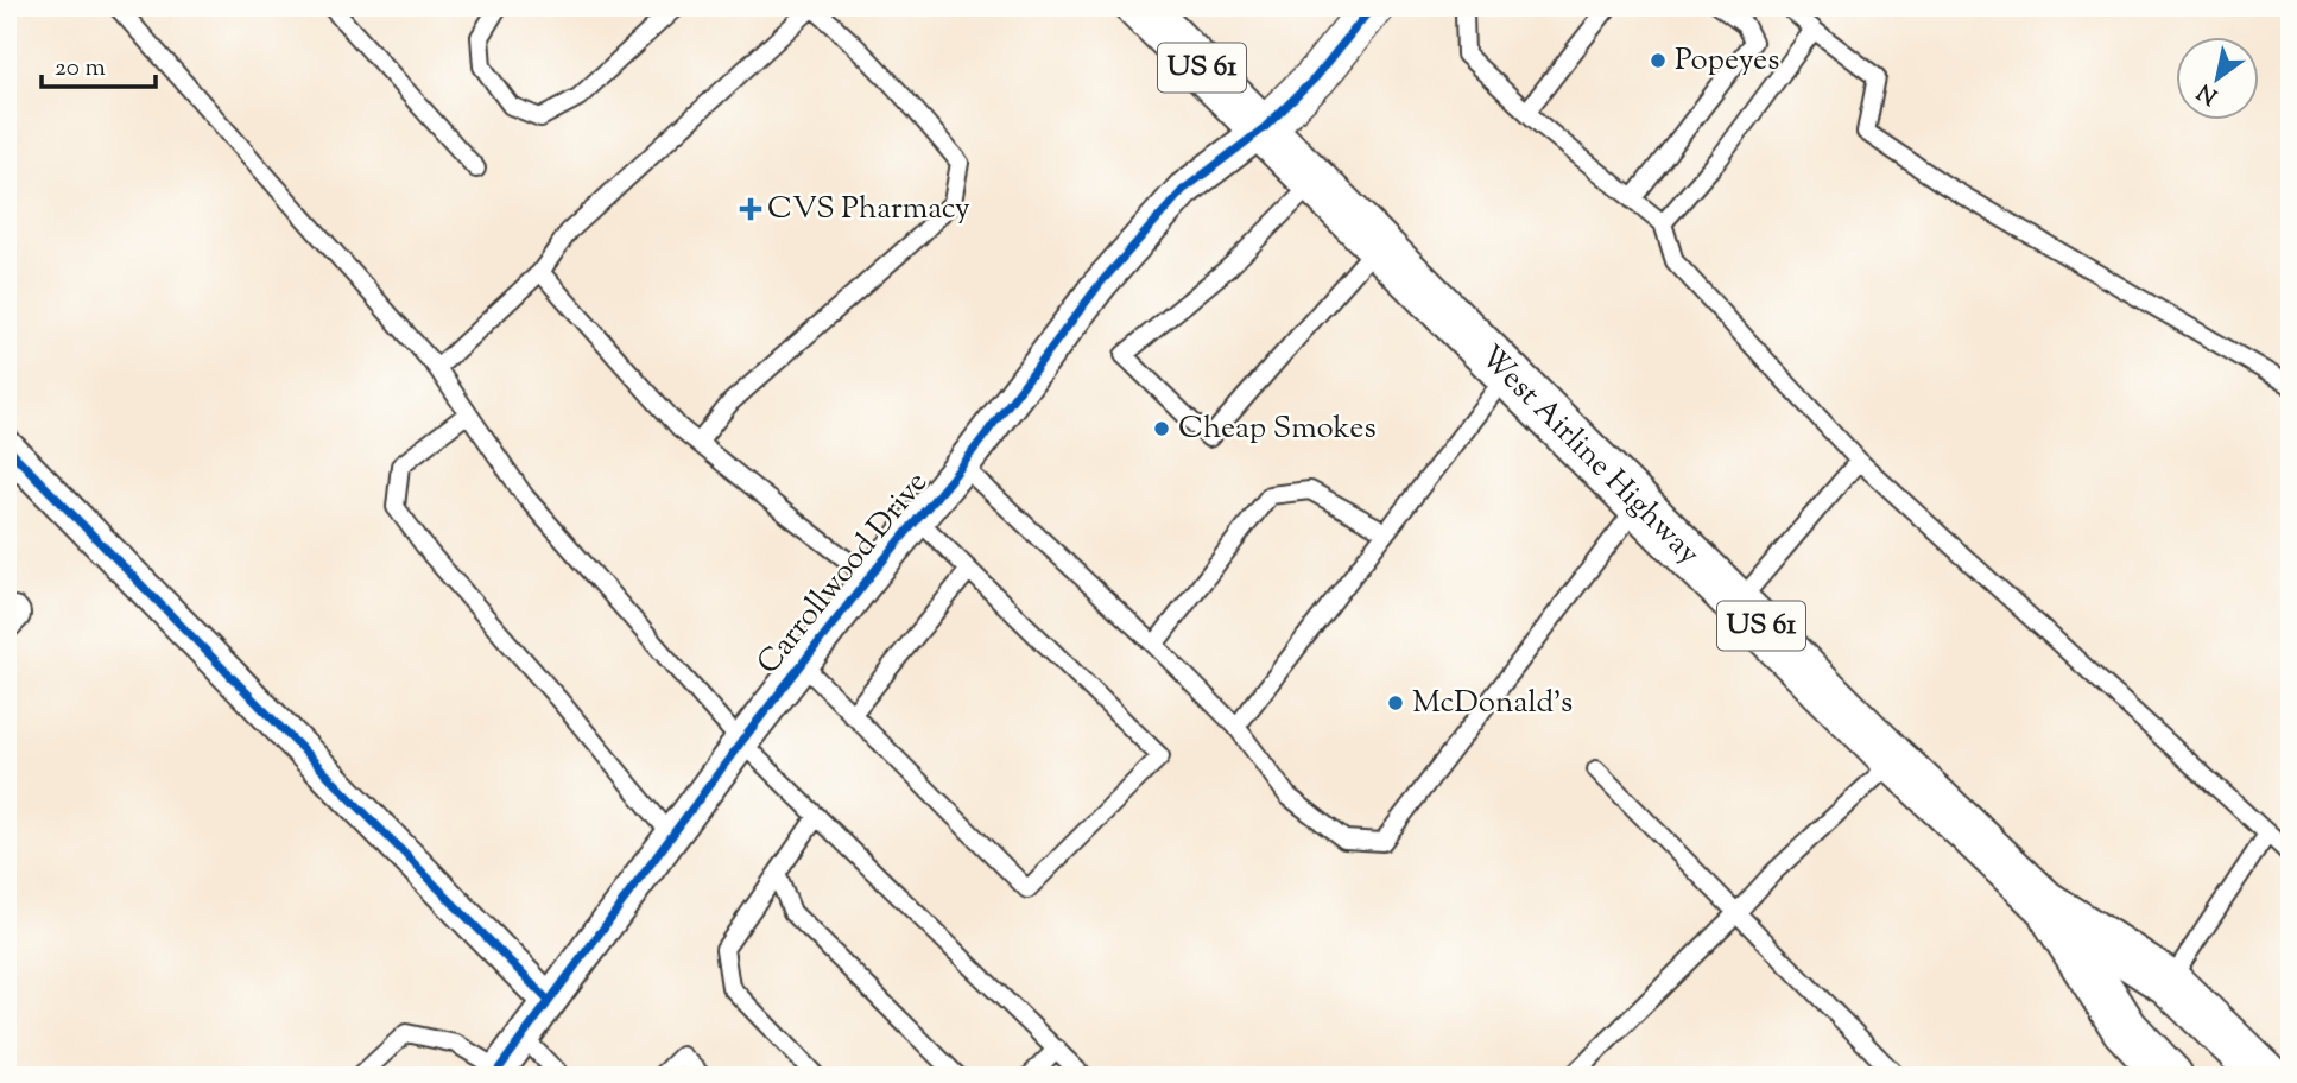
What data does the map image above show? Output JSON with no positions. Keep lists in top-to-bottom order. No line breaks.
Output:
{"streets":{"highway":["US 61","West Airline Highway"],"street":["Carrollwood Drive"]},"crossings":[["West Airline Highway","Carrollwood Drive"]],"places":{"other":["Popeyes","Cheap Smokes","McDonald's"],"health":["CVS Pharmacy"]},"scale_bar":"20 m","north":"bottom left"}
